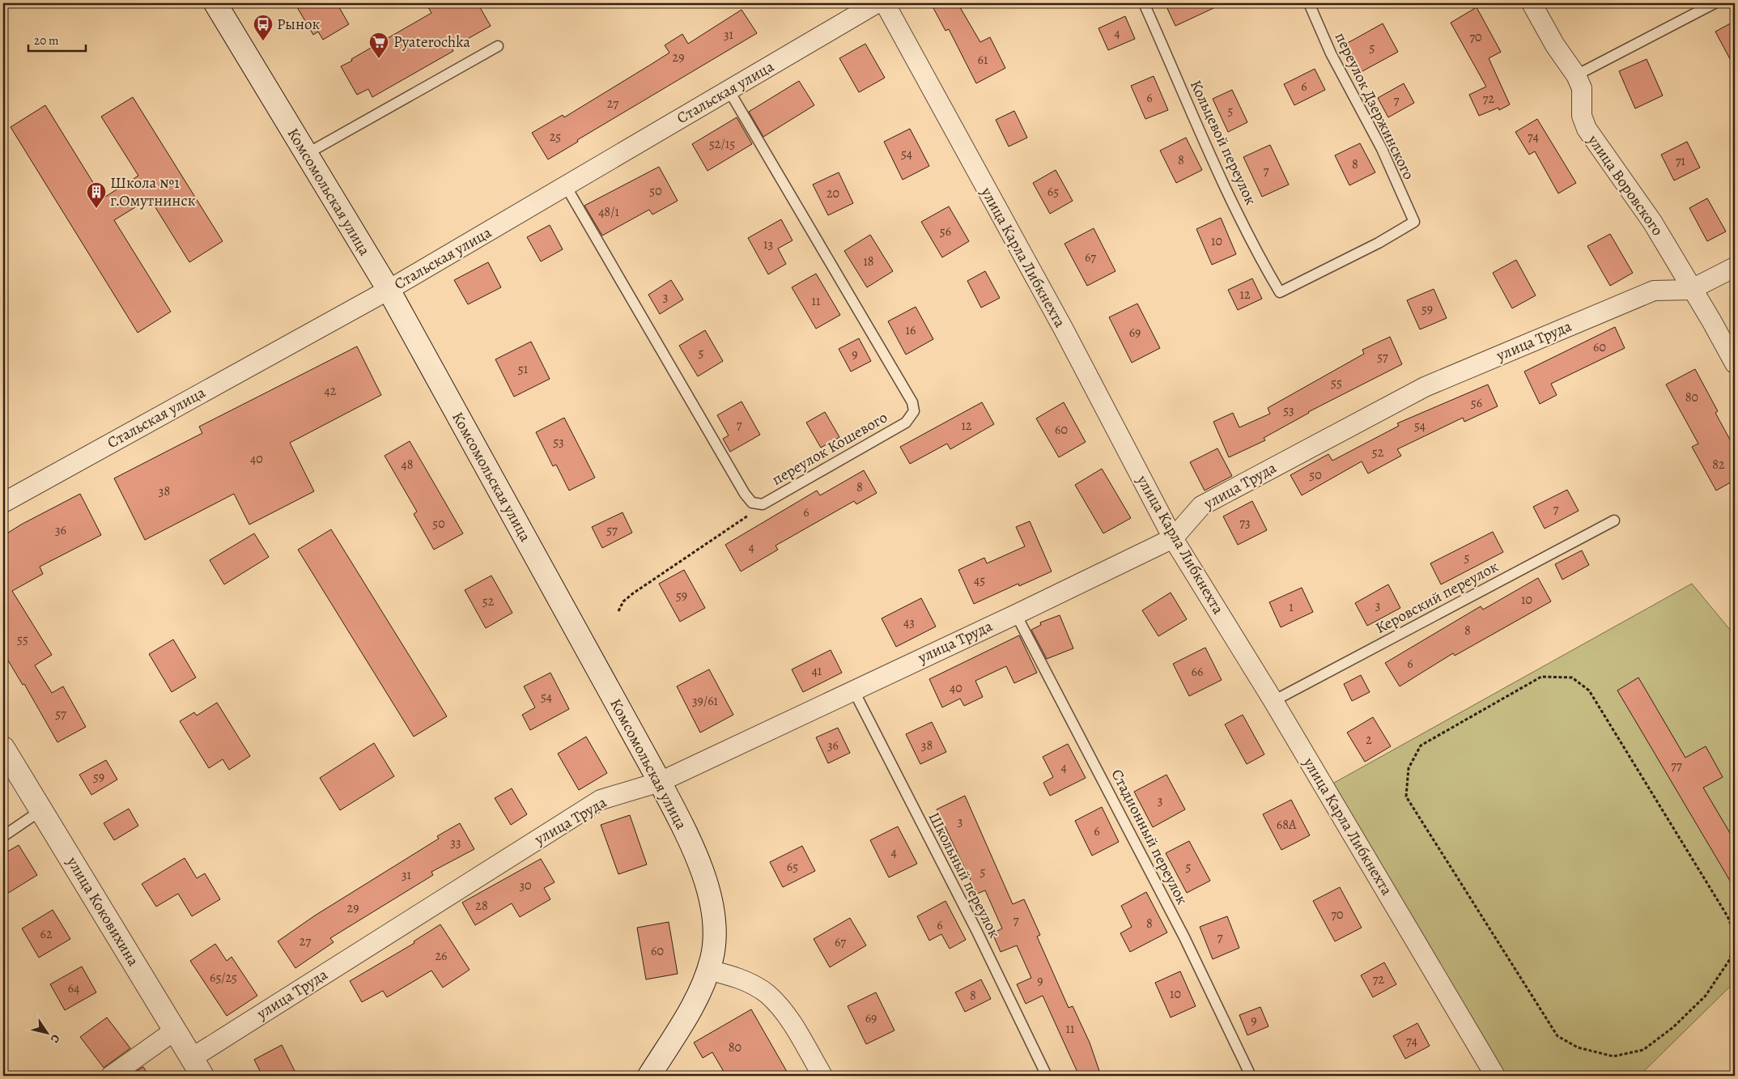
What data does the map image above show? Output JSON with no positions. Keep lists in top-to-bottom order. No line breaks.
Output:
{"streets":{"main road":["Комсомольская улица","улица Коковихина"],"street":["Стальская улица","улица Воровского","улица Карла Либкнехта","улица Труда"],"lane":["переулок Дзержинского","Кольцевой переулок","переулок Кошевого","Керовский переулок","Стадионный переулок","Школьный переулок"]},"crossings":[["Стальская улица","Комсомольская улица"],["Стальская улица","переулок Кошевого"],["переулок Дзержинского","Кольцевой переулок"],["улица Воровского","улица Труда"],["Комсомольская улица","улица Труда"],["улица Карла Либкнехта","улица Труда"],["улица Карла Либкнехта","Керовский переулок"],["улица Труда","Стадионный переулок"],["улица Труда","Школьный переулок"],["улица Труда","улица Коковихина"]],"places":{"bus stop":["Рынок"],"supermarket":["Pyaterochka"],"building":["Школа №1 г.Омутнинск"]},"house_numbers":["4","31","70","5","29","61","6","6","72","7","27","5","25","74","52/15","54","8","71","8","7","50","65","20","48/1","56","10","13","67","18","12","3","11","59","16","69","60","5","9","57","51","55","42","80","56","53","7","12","54","60","53","52","40","48","82","50","8","38","7","6","73","50","36","57","4","5","45","59","10","52","3","1","43","8","55","6","41","66","40","54","39/61","57","2","36","38","77","4","59","3","3","68А","6","33","4","65","5","5","31","30","28","29","70","7","8","6","62","7","27","67","60","26","65/25","72","9","64","10","8","69","9","11","74","80"],"scale_bar":"20 m","north":"bottom right"}
